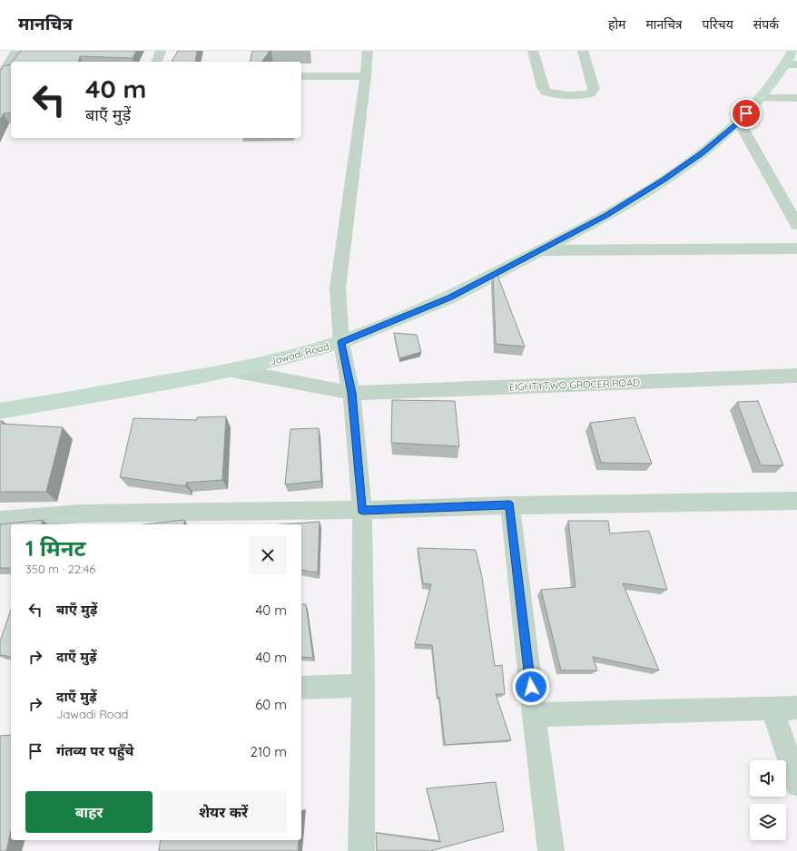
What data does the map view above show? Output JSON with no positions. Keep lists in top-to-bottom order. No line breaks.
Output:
{"streets":{"street":["Jawadi Road","EIGHTYTWO GROCER ROAD"]},"crossings":[["Jawadi Road","EIGHTYTWO GROCER ROAD"]],"page":{"header":"मानचित्र","nav":["होम","मानचित्र","परिचय","संपर्क"],"turn":["40 m","बाएँ मुड़ें"],"heading":["1 मिनट","350 m · 22:46"],"list":[{"name":"बाएँ मुड़ें","value":"40 m"},{"name":"दाएँ मुड़ें","value":"40 m"},{"name":"दाएँ मुड़ें","note":"Jawadi Road","value":"60 m"},{"name":"गंतव्य पर पहुँचे","value":"210 m"}],"buttons":["बाहर","शेयर करें"]}}
